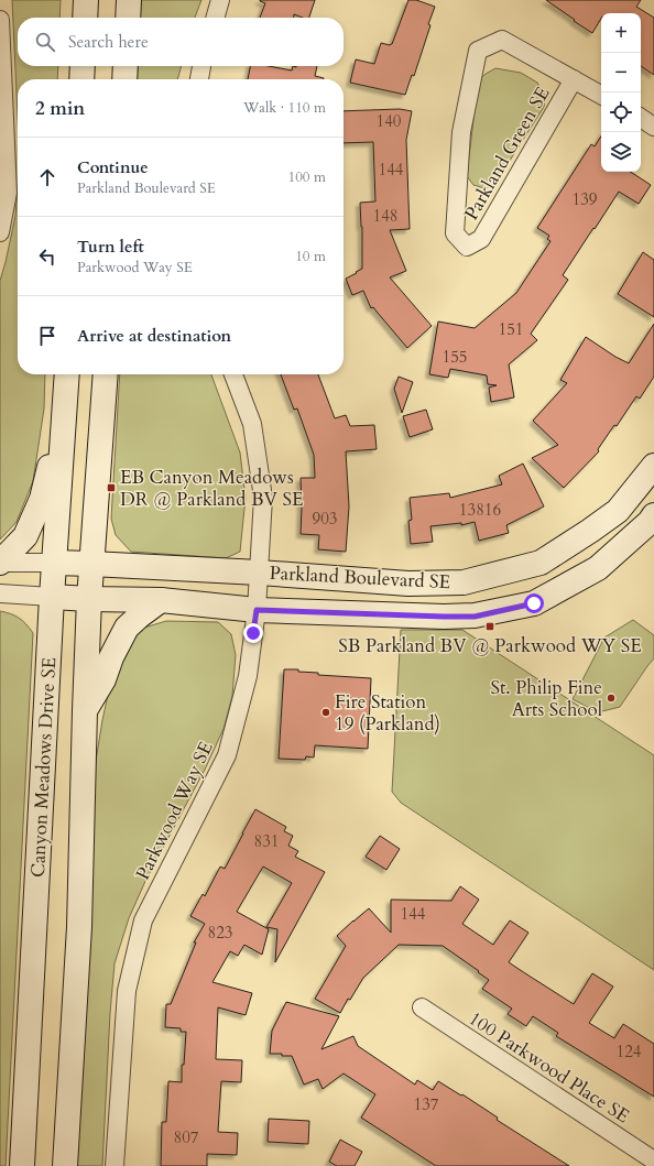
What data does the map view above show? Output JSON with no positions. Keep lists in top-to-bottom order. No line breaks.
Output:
{"streets":{"main road":["Parkland Boulevard SE","Canyon Meadows Drive SE"],"street":["Parkland Green SE","Parkwood Way SE","100 Parkwood Place SE"]},"crossings":[["Parkland Boulevard SE","Canyon Meadows Drive SE"],["Parkland Boulevard SE","Parkwood Way SE"]],"places":{"transit":["EB Canyon Meadows DR @ Parkland BV SE","SB Parkland BV @ Parkwood WY SE"],"other":["St. Philip Fine Arts School","Fire Station 19 (Parkland)"]},"house_numbers":["140","144","139","148","151","155","13816","903","831","144","823","124","137","807"],"page":{"map_buttons":["+","−"],"search":"Search here","heading":["2 min","Walk · 110 m"],"list":[["Continue","Parkland Boulevard SE","100 m"],["Turn left","Parkwood Way SE","10 m"],"Arrive at destination"]}}
